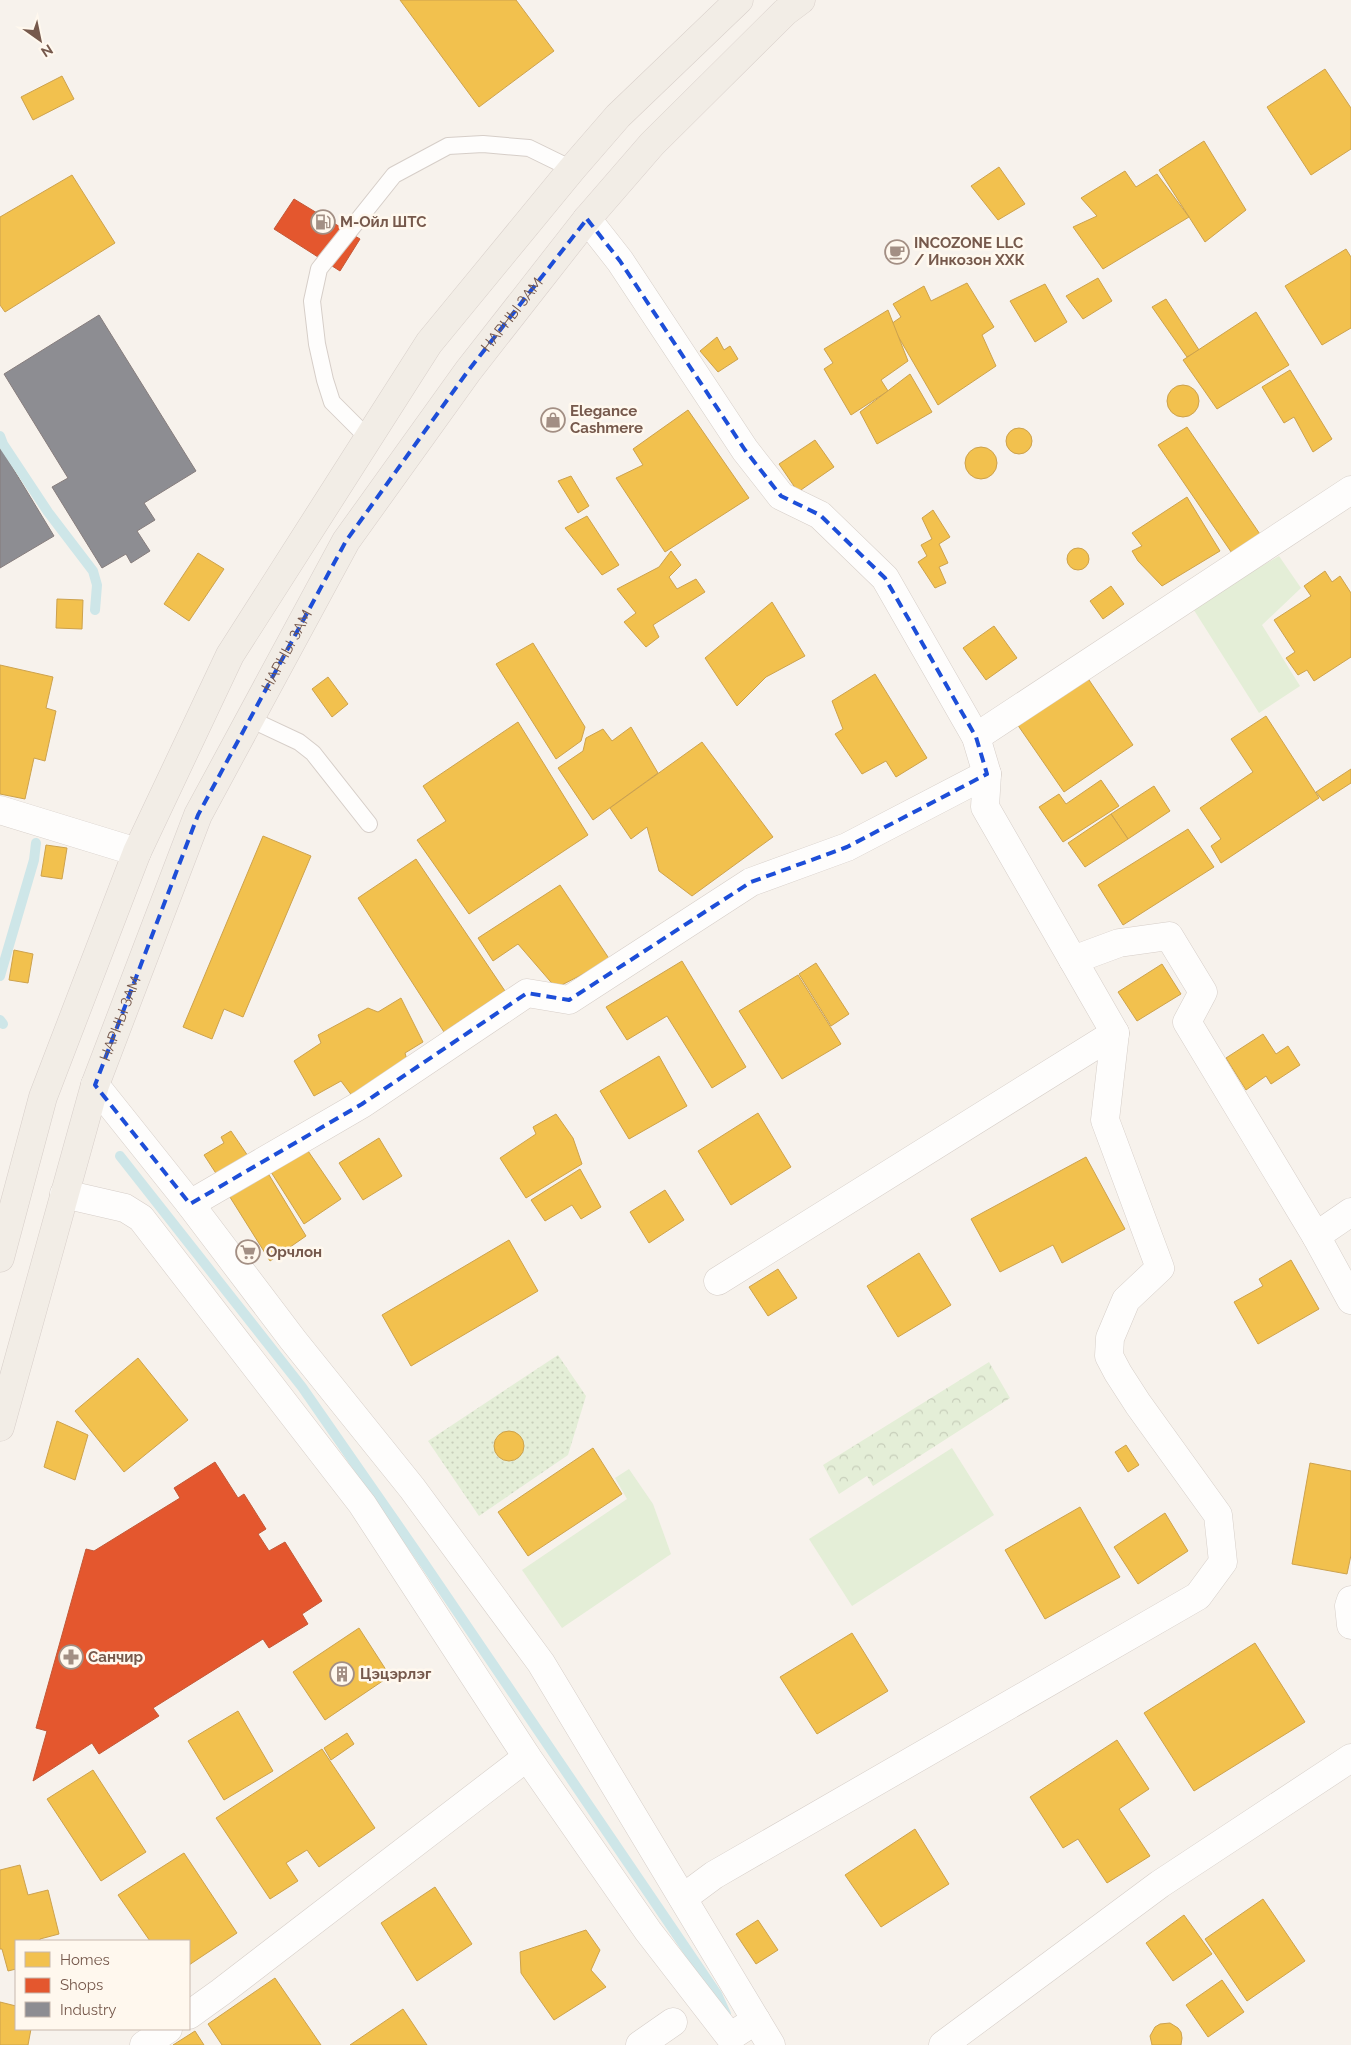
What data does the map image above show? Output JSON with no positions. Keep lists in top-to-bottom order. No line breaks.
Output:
{"streets":{"main road":["НАРНЫ ЗАМ"]},"places":{"fuel station":["M-Ойл ШТС"],"cafe":["INCOZONE LLC / Инкозон ХХК"],"shop":["Elegance Cashmere"],"supermarket":["Орчлон"],"pharmacy":["Санчир"],"building":["Цэцэрлэг"]},"legend":["Homes","Shops","Industry"],"north":"bottom right"}
